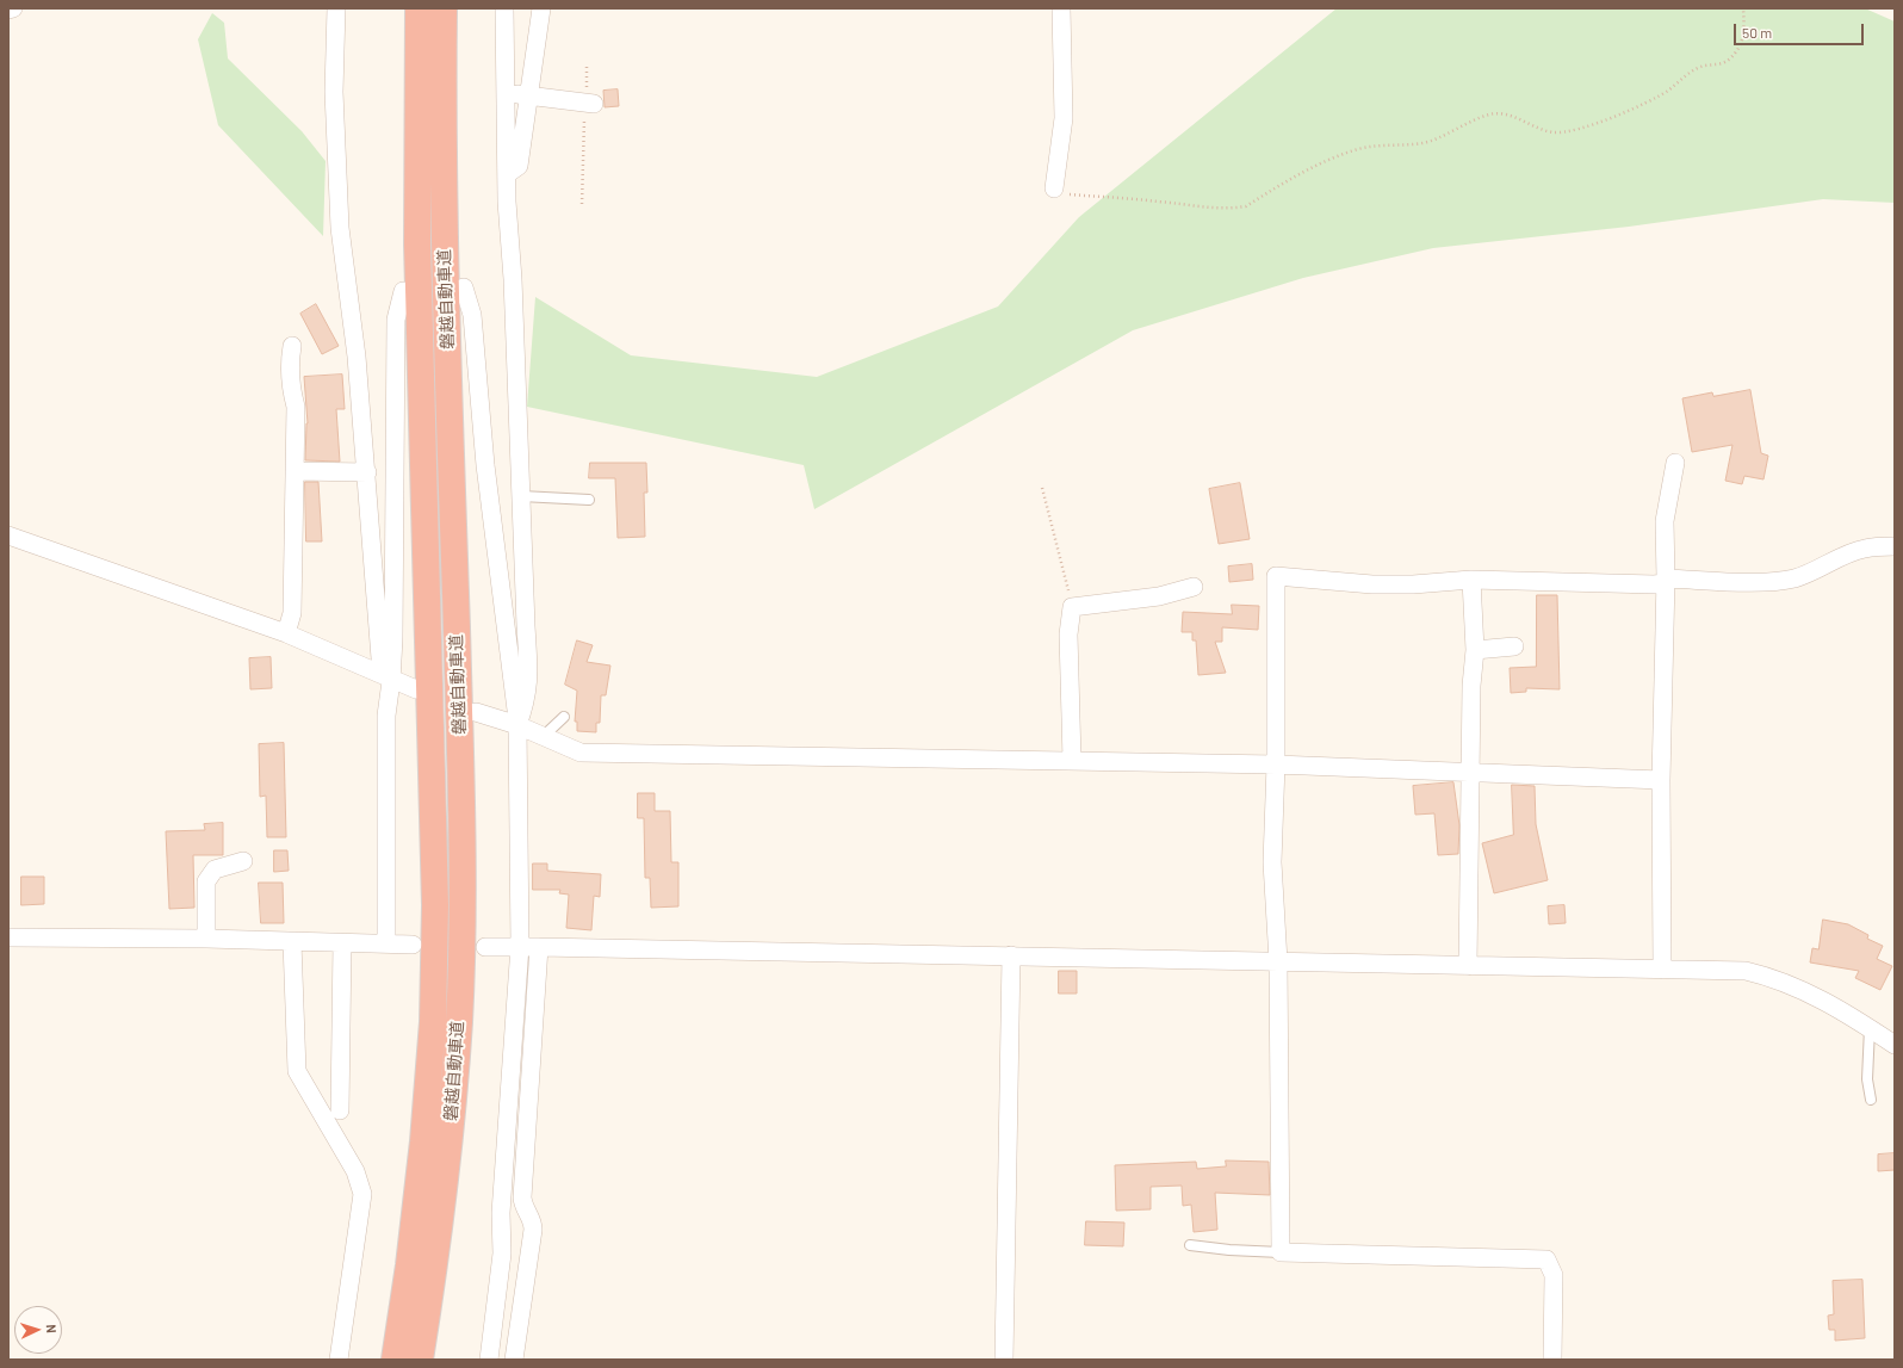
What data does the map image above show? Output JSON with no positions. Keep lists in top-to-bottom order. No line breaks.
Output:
{"streets":{"highway":["磐越自動車道"]},"scale_bar":"50 m","north":"right"}
